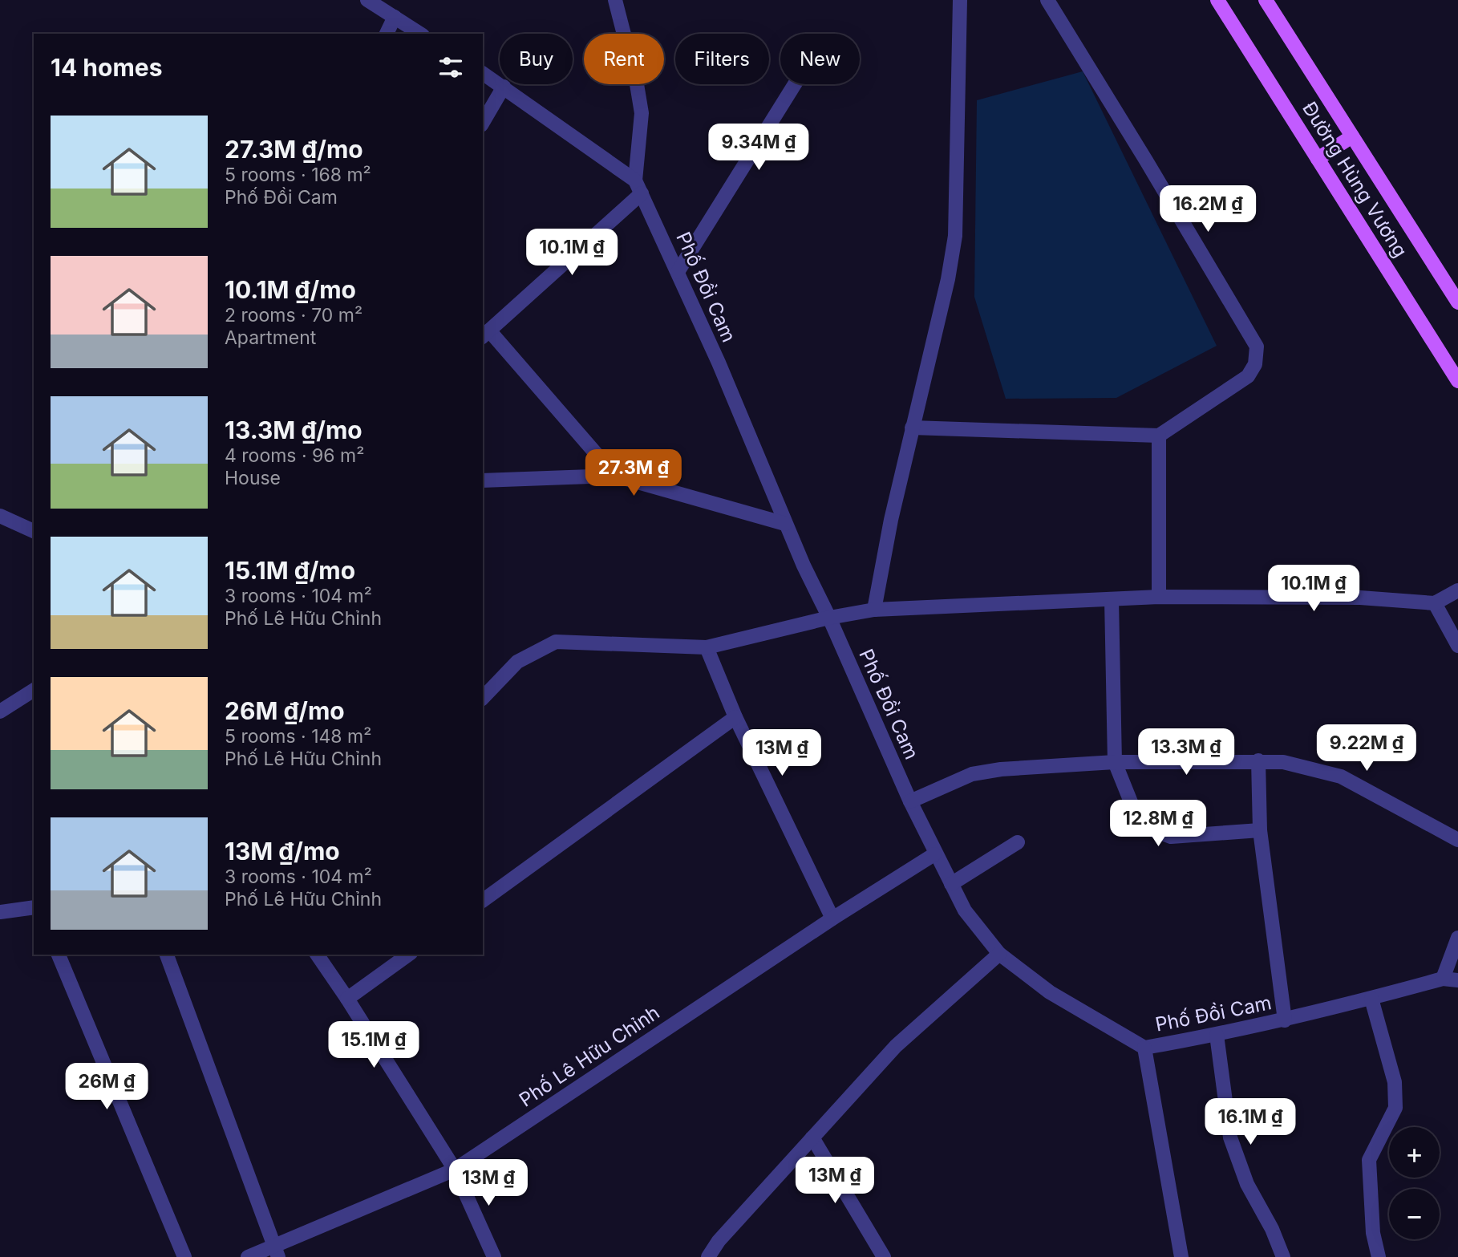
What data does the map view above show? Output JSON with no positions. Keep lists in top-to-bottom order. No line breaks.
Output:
{"streets":{"main road":["Đường Hùng Vương"],"street":["Phố Đồi Cam","Phố Lê Hữu Chỉnh"]},"crossings":[["Phố Đồi Cam","Phố Lê Hữu Chỉnh"]],"page":{"chip":["Buy","Rent","Filters","New"],"heading":"14 homes","list":[{"name":"27.3M ₫/mo","note":"5 rooms · 168 m² · Phố Đồi Cam"},{"name":"10.1M ₫/mo","note":"2 rooms · 70 m² · Apartment"},{"name":"13.3M ₫/mo","note":"4 rooms · 96 m² · House"},{"name":"15.1M ₫/mo","note":"3 rooms · 104 m² · Phố Lê Hữu Chỉnh"},{"name":"26M ₫/mo","note":"5 rooms · 148 m² · Phố Lê Hữu Chỉnh"},{"name":"13M ₫/mo","note":"3 rooms · 104 m² · Phố Lê Hữu Chỉnh"}],"price":["9.34M ₫","16.2M ₫","10.1M ₫","27.3M ₫","10.1M ₫","9.22M ₫","13.3M ₫","13M ₫","12.8M ₫","15.1M ₫","26M ₫","16.1M ₫","13M ₫","13M ₫"],"map_buttons":["+","−"]}}
